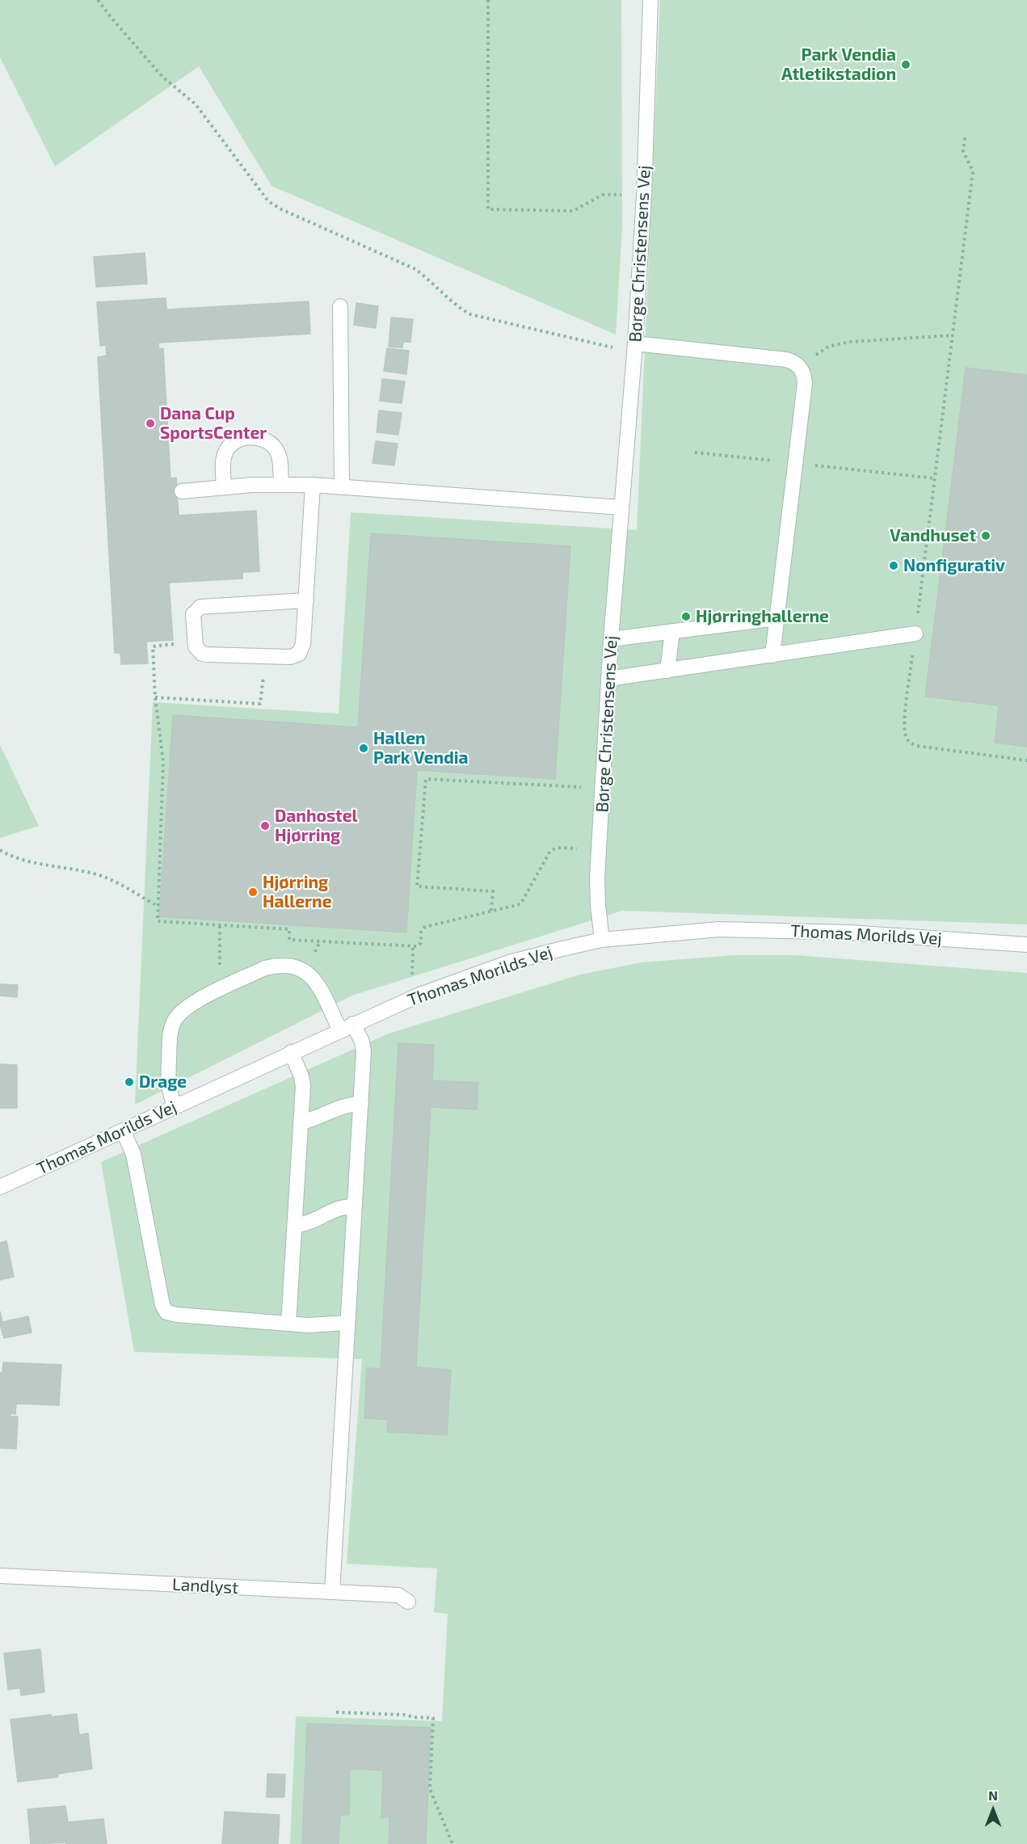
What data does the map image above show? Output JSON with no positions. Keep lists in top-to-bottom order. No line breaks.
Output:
{"streets":{"street":["Børge Christensens Vej","Thomas Morilds Vej","Landlyst"]},"crossings":[["Børge Christensens Vej","Thomas Morilds Vej"]],"places":["Park Vendia Atletikstadion","Dana Cup SportsCenter","Vandhuset","Nonfigurativ","Hjørringhallerne","Hallen Park Vendia","Danhostel Hjørring","Hjørring Hallerne","Drage"],"north":"top"}
